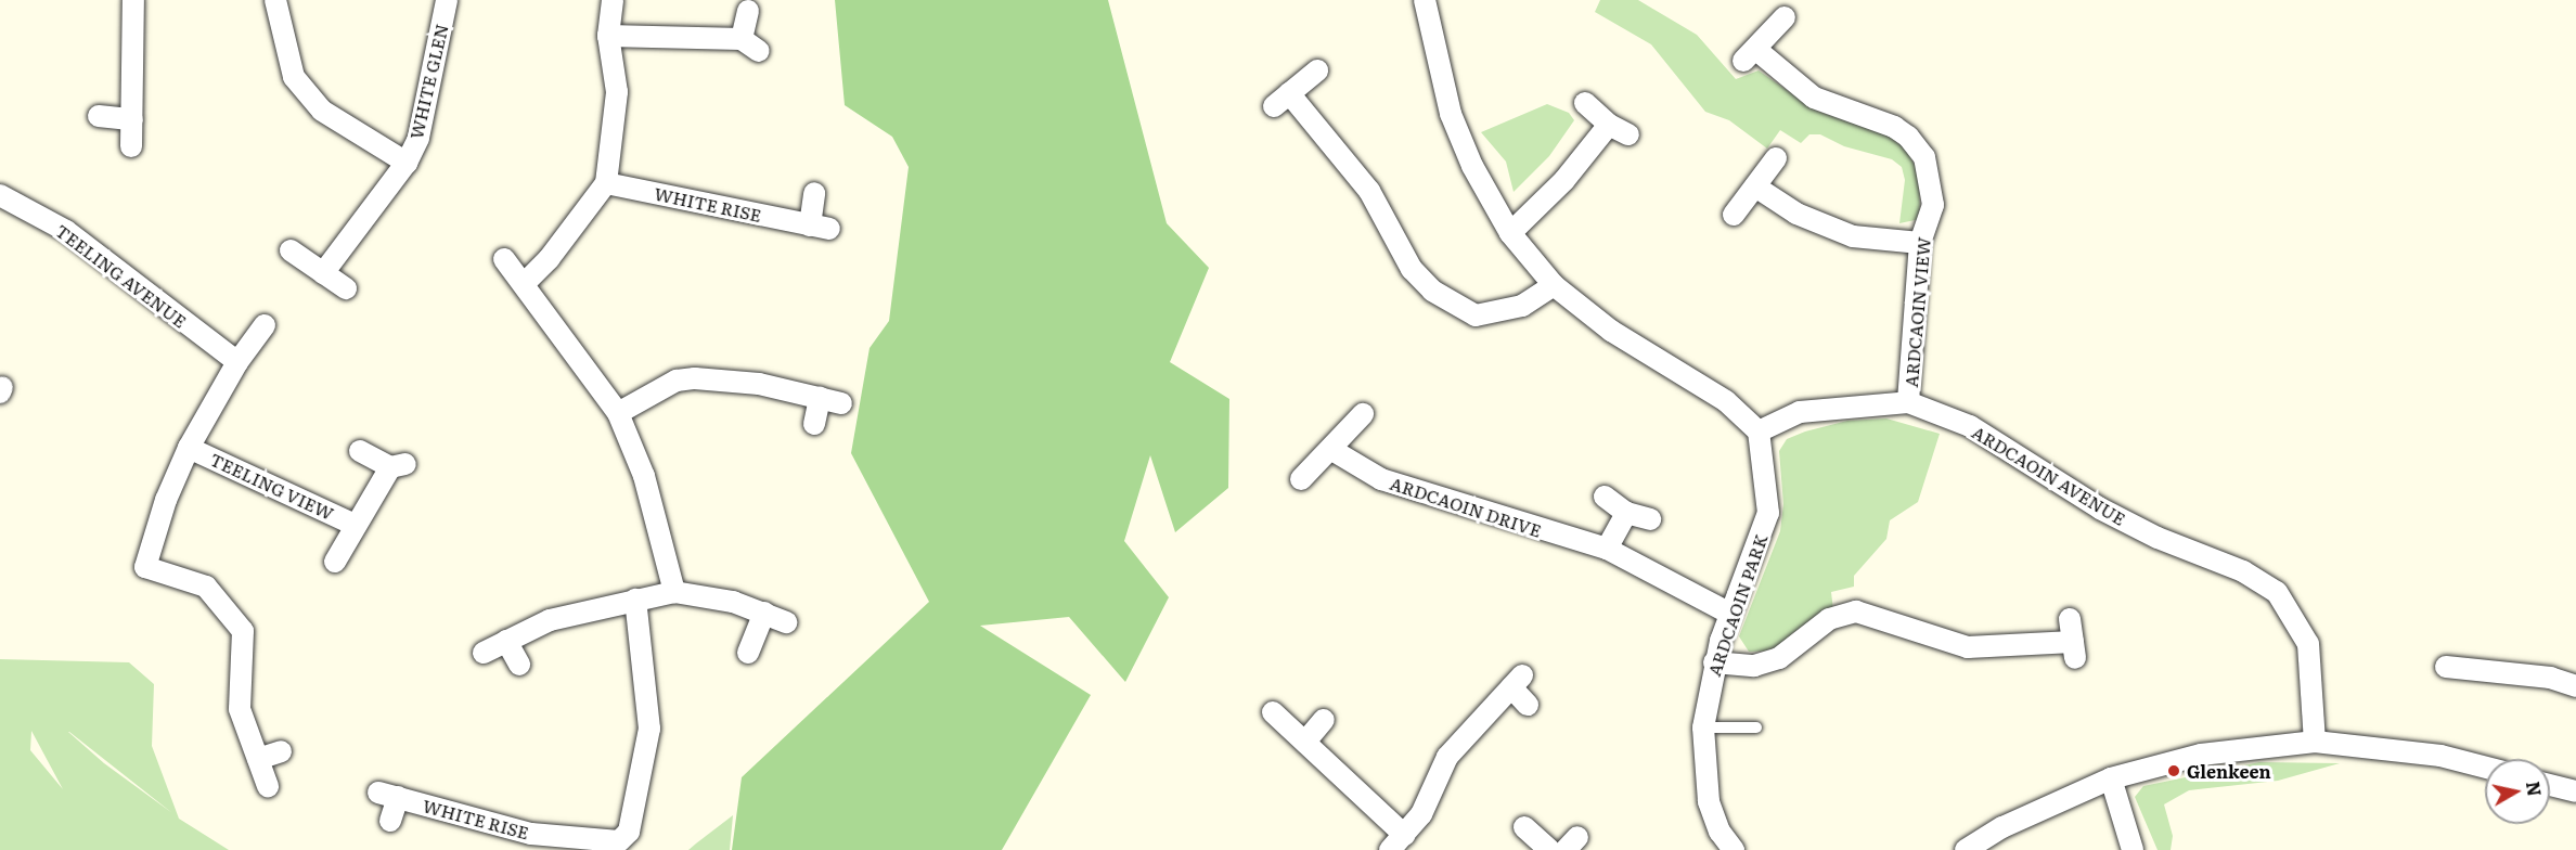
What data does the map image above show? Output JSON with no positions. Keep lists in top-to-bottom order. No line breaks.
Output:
{"streets":{"street":["WHITE GLEN","WHITE RISE","TEELING AVENUE","ARDCAOIN VIEW","ARDCAOIN AVENUE","TEELING VIEW","ARDCAOIN DRIVE","ARDCAOIN PARK"]},"crossings":[["ARDCAOIN VIEW","ARDCAOIN AVENUE"],["ARDCAOIN AVENUE","ARDCAOIN PARK"],["ARDCAOIN DRIVE","ARDCAOIN PARK"]],"places":["Glenkeen"],"north":"right"}
